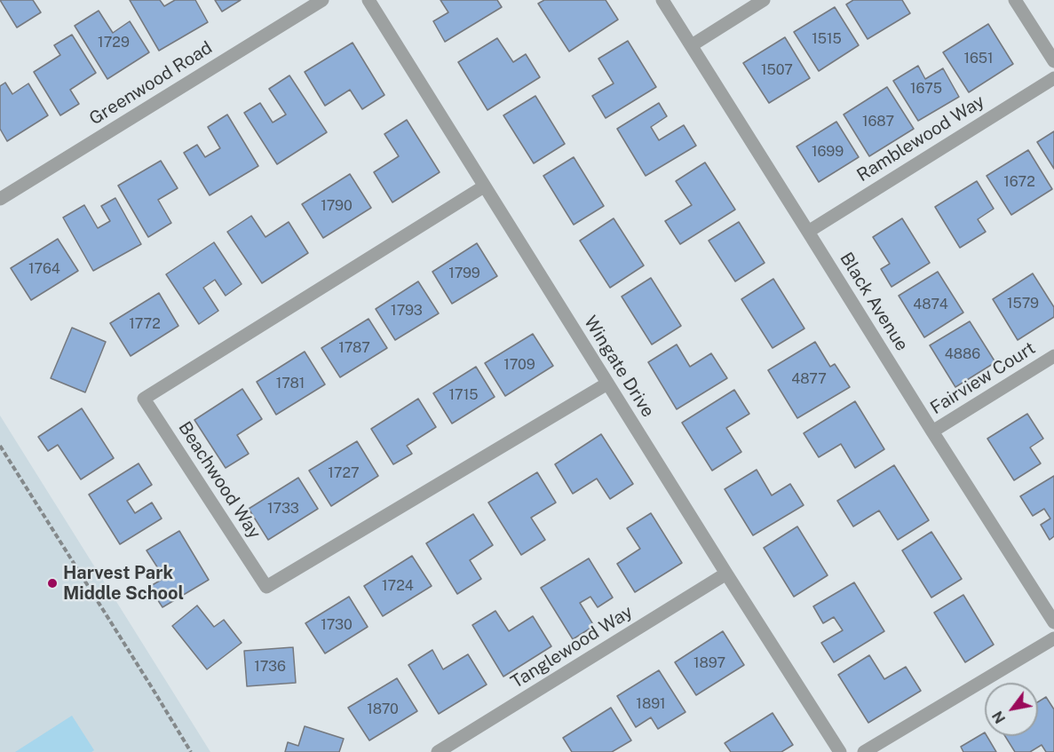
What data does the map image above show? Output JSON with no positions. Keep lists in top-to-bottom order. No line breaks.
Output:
{"streets":{"street":["Greenwood Road","Ramblewood Way","Black Avenue","Wingate Drive","Fairview Court","Beachwood Way","Tanglewood Way"]},"crossings":[["Ramblewood Way","Black Avenue"],["Black Avenue","Fairview Court"],["Wingate Drive","Beachwood Way"],["Wingate Drive","Tanglewood Way"]],"places":["Harvest Park Middle School"],"house_numbers":["1515","1729","1651","1507","1675","1687","1699","1672","1790","1764","1799","1579","4874","1793","1772","1787","4886","1709","4877","1781","1715","1727","1733","1724","1730","1897","1736","1891","1870"],"north":"bottom left"}
